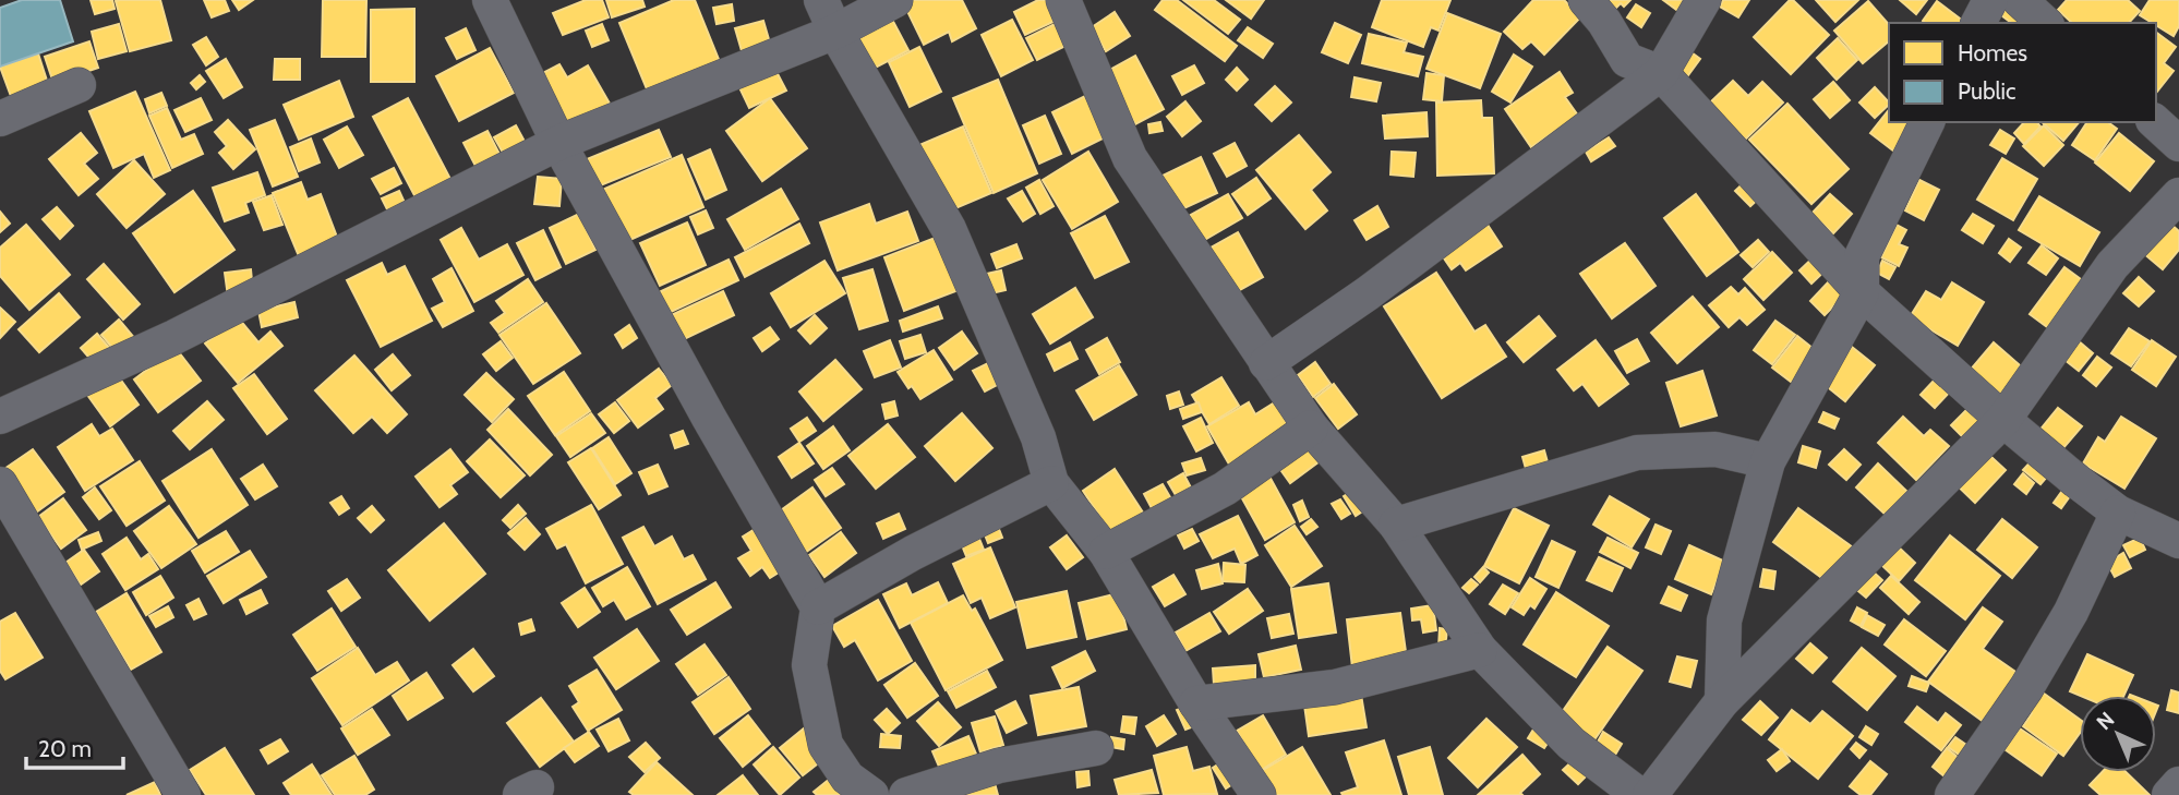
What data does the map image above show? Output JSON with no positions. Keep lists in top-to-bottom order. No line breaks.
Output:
{"legend":["Homes","Public"],"scale_bar":"20 m","north":"top left"}
